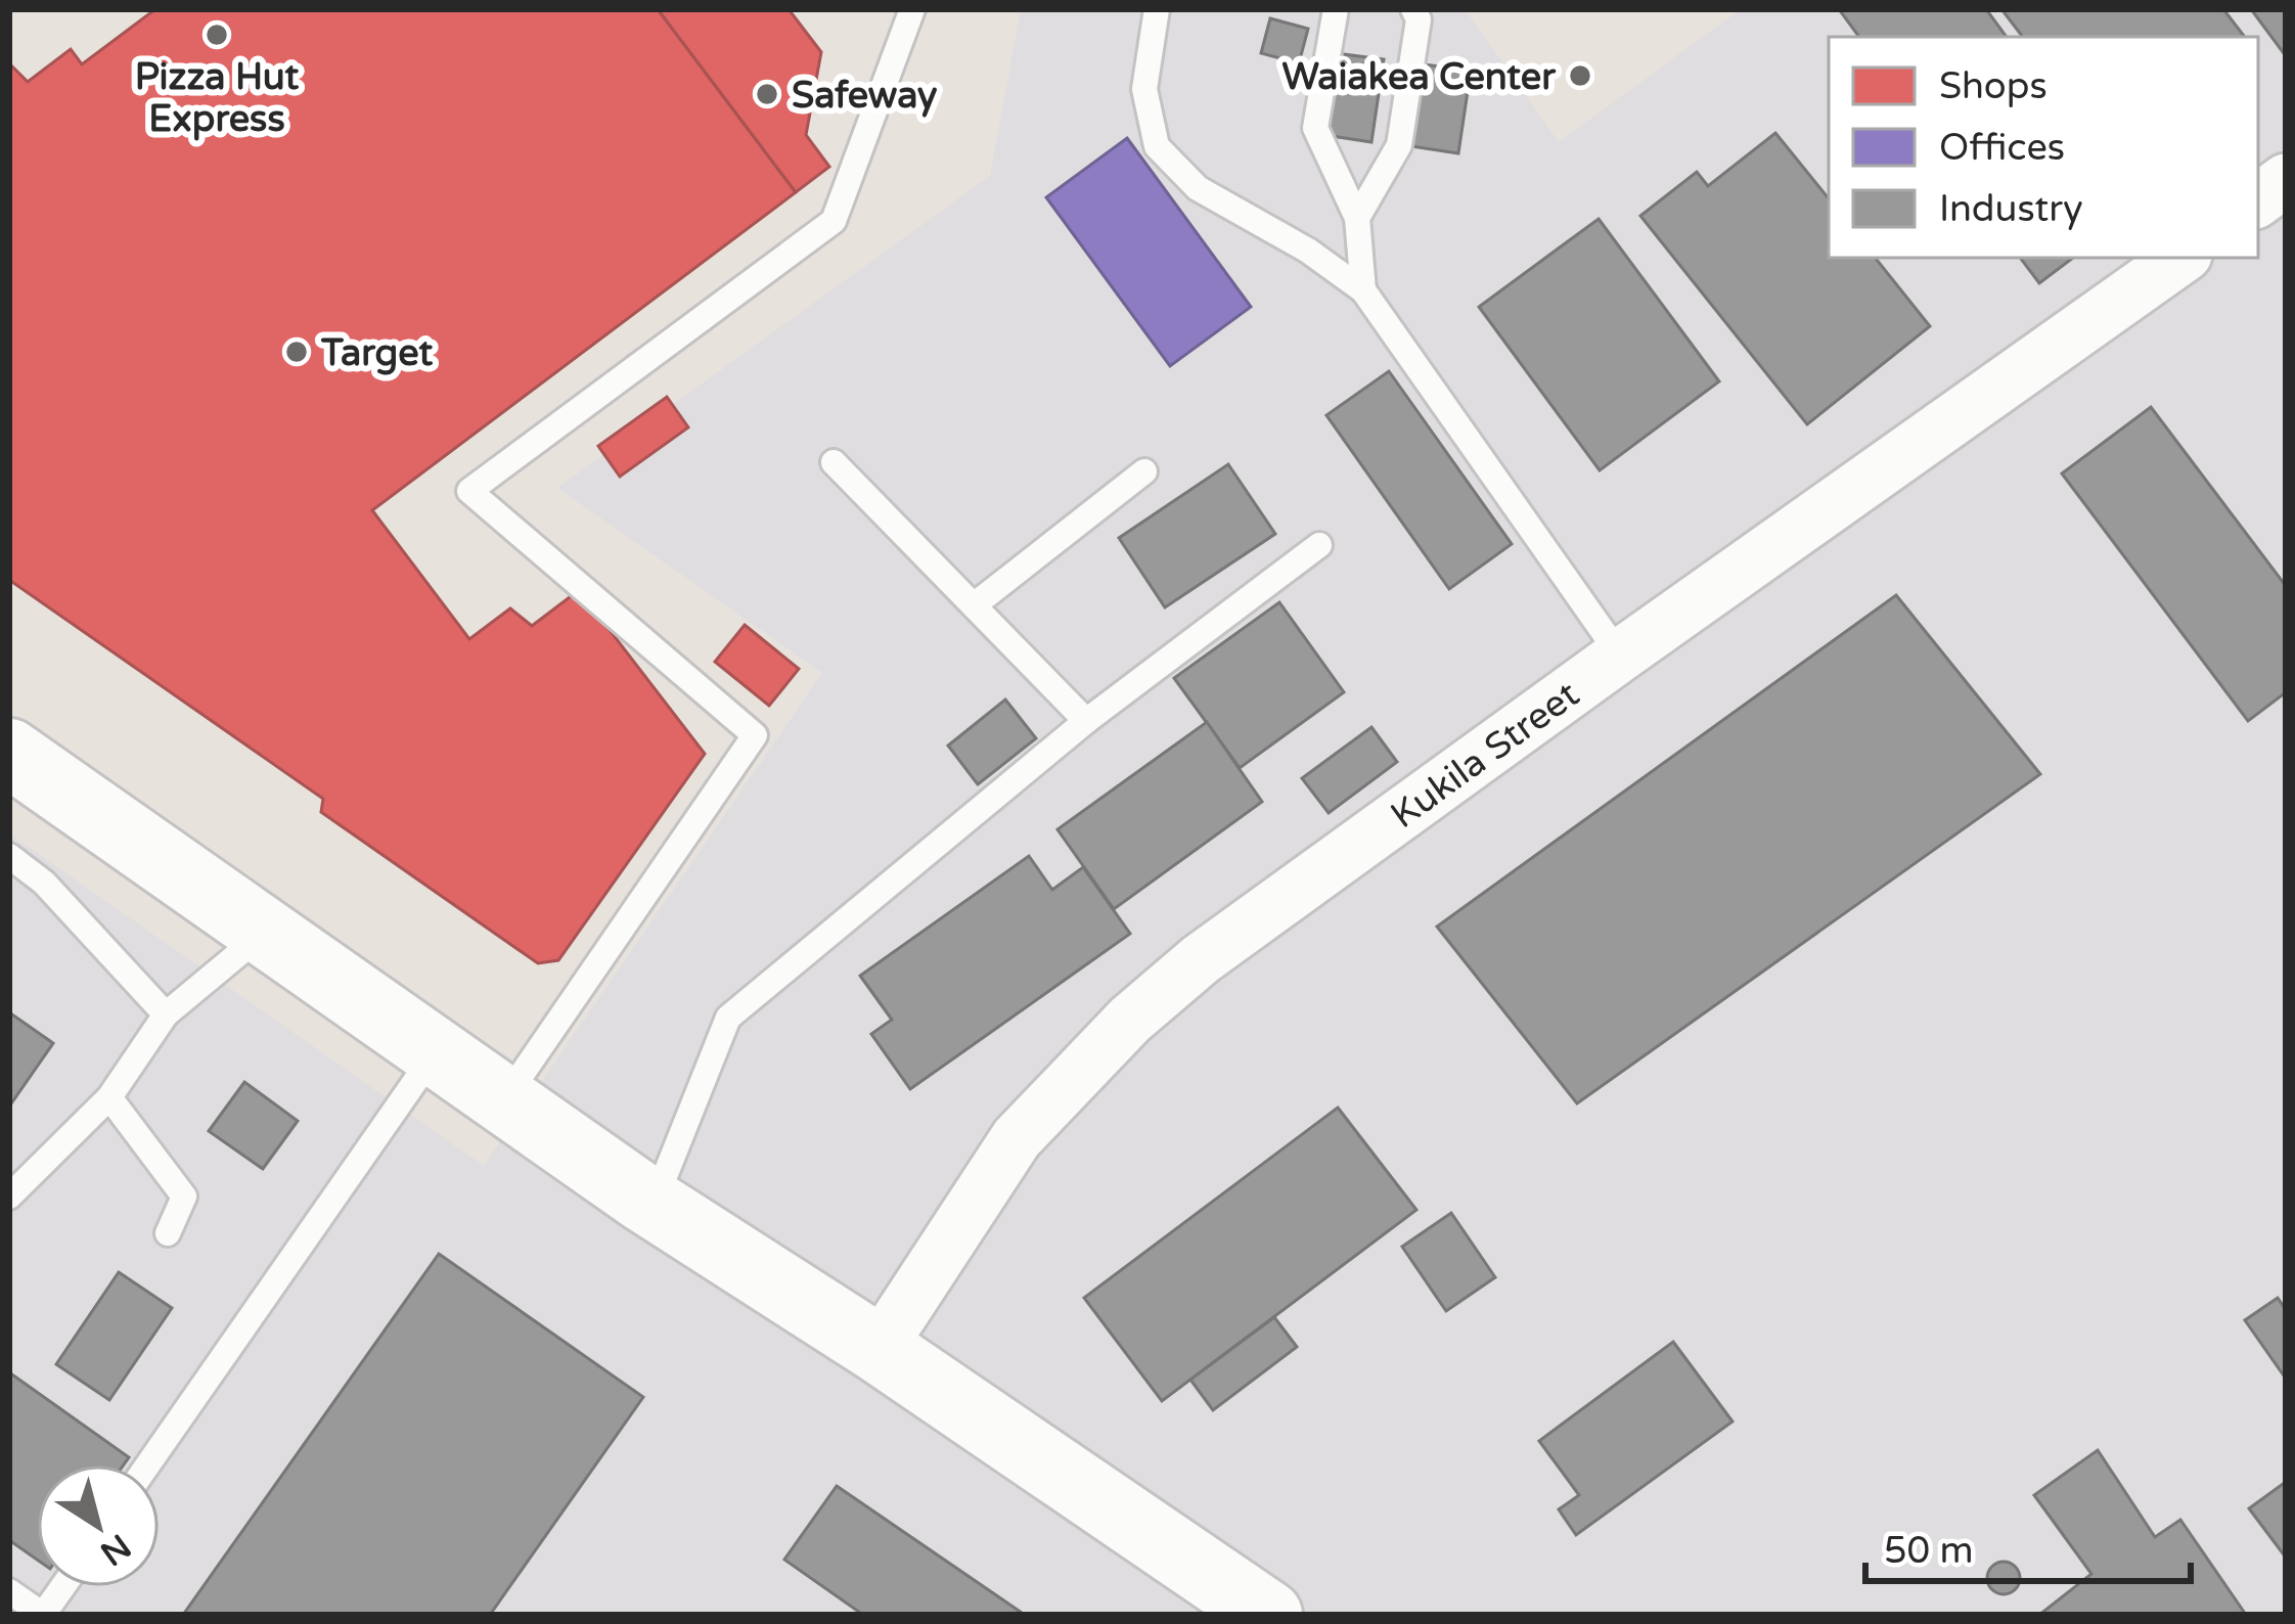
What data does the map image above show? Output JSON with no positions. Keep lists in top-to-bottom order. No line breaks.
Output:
{"streets":{"street":["Kukila Street"]},"places":["Pizza Hut Express","Waiakea Center","Safeway","Target"],"legend":["Shops","Offices","Industry"],"scale_bar":"50 m","north":"bottom right"}
